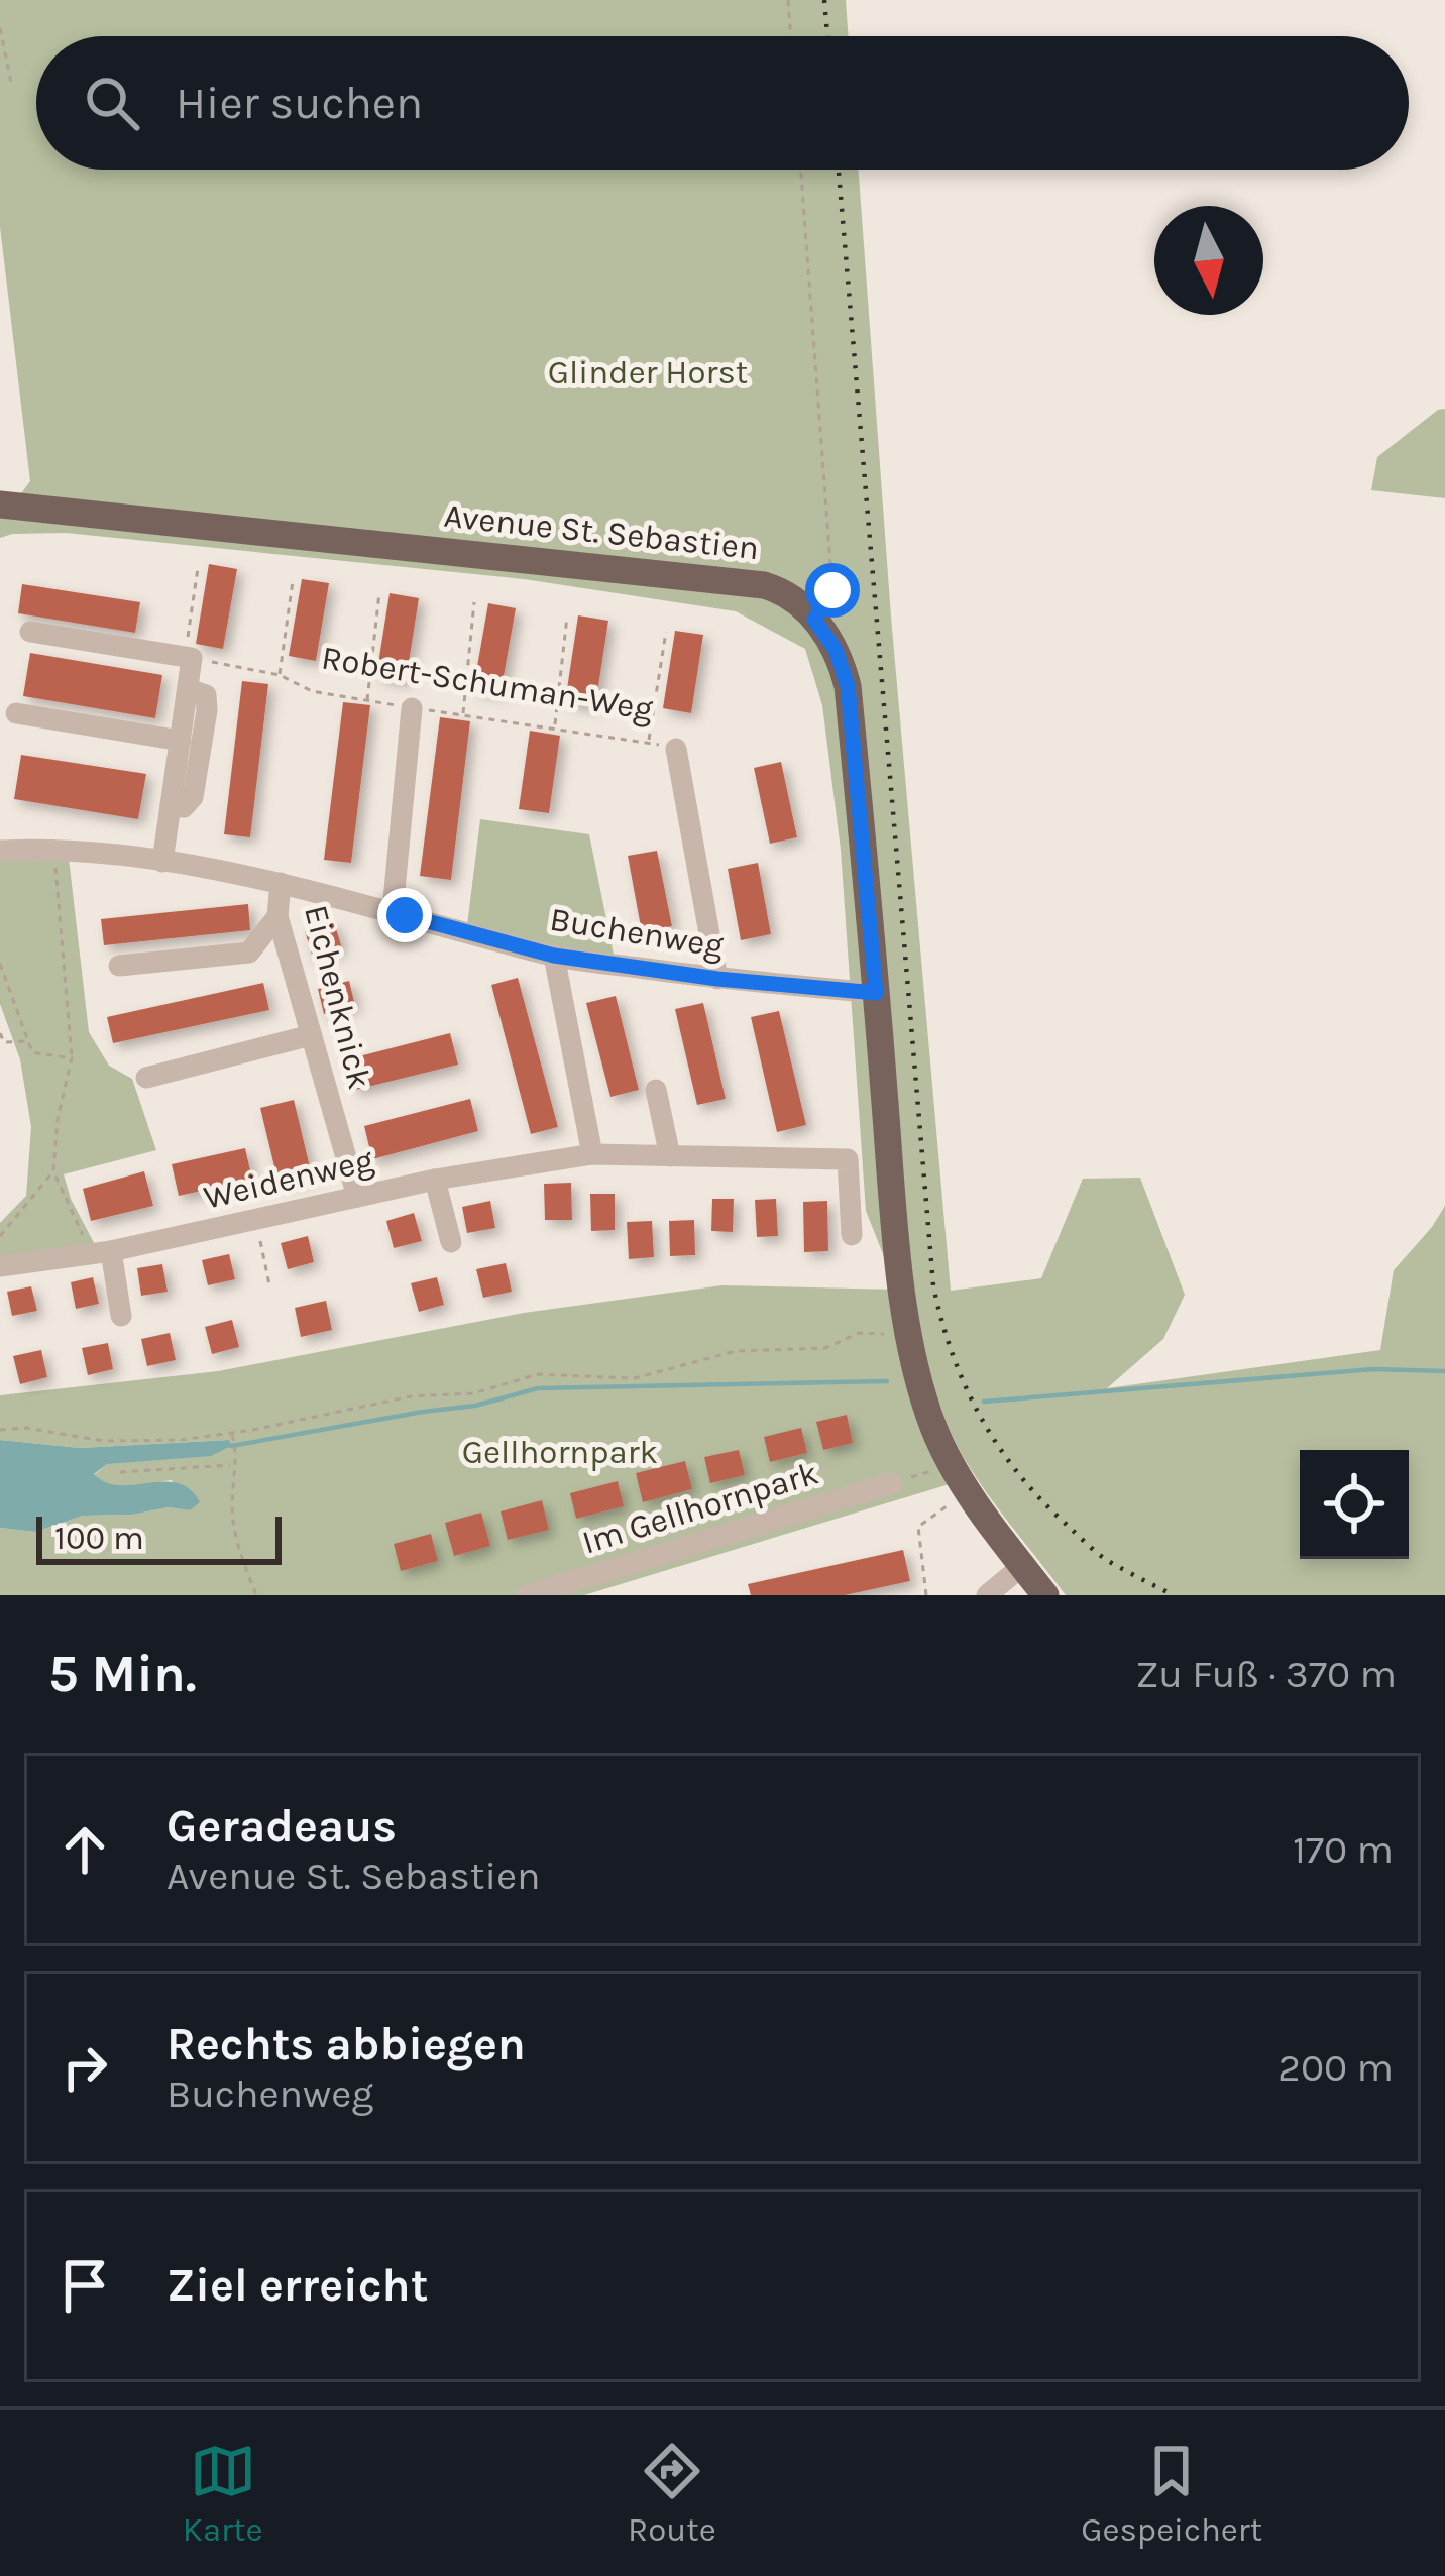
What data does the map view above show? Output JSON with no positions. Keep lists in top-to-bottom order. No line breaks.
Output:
{"streets":{"main road":["Avenue St. Sebastien"],"street":["Robert-Schuman-Weg","Buchenweg","Eichenknick","Weidenweg","Im Gellhornpark"]},"crossings":[["Avenue St. Sebastien","Buchenweg"],["Robert-Schuman-Weg","Buchenweg"],["Buchenweg","Eichenknick"],["Eichenknick","Weidenweg"]],"parks":["Glinder Horst","Gellhornpark"],"scale_bar":"100 m","north":"bottom","page":{"search":"Hier suchen","scale":"100 m","heading":["5 Min.","Zu Fuß · 370 m"],"list":[["Geradeaus","Avenue St. Sebastien","170 m"],["Rechts abbiegen","Buchenweg","200 m"],"Ziel erreicht"],"nav":["Karte","Route","Gespeichert"]}}
